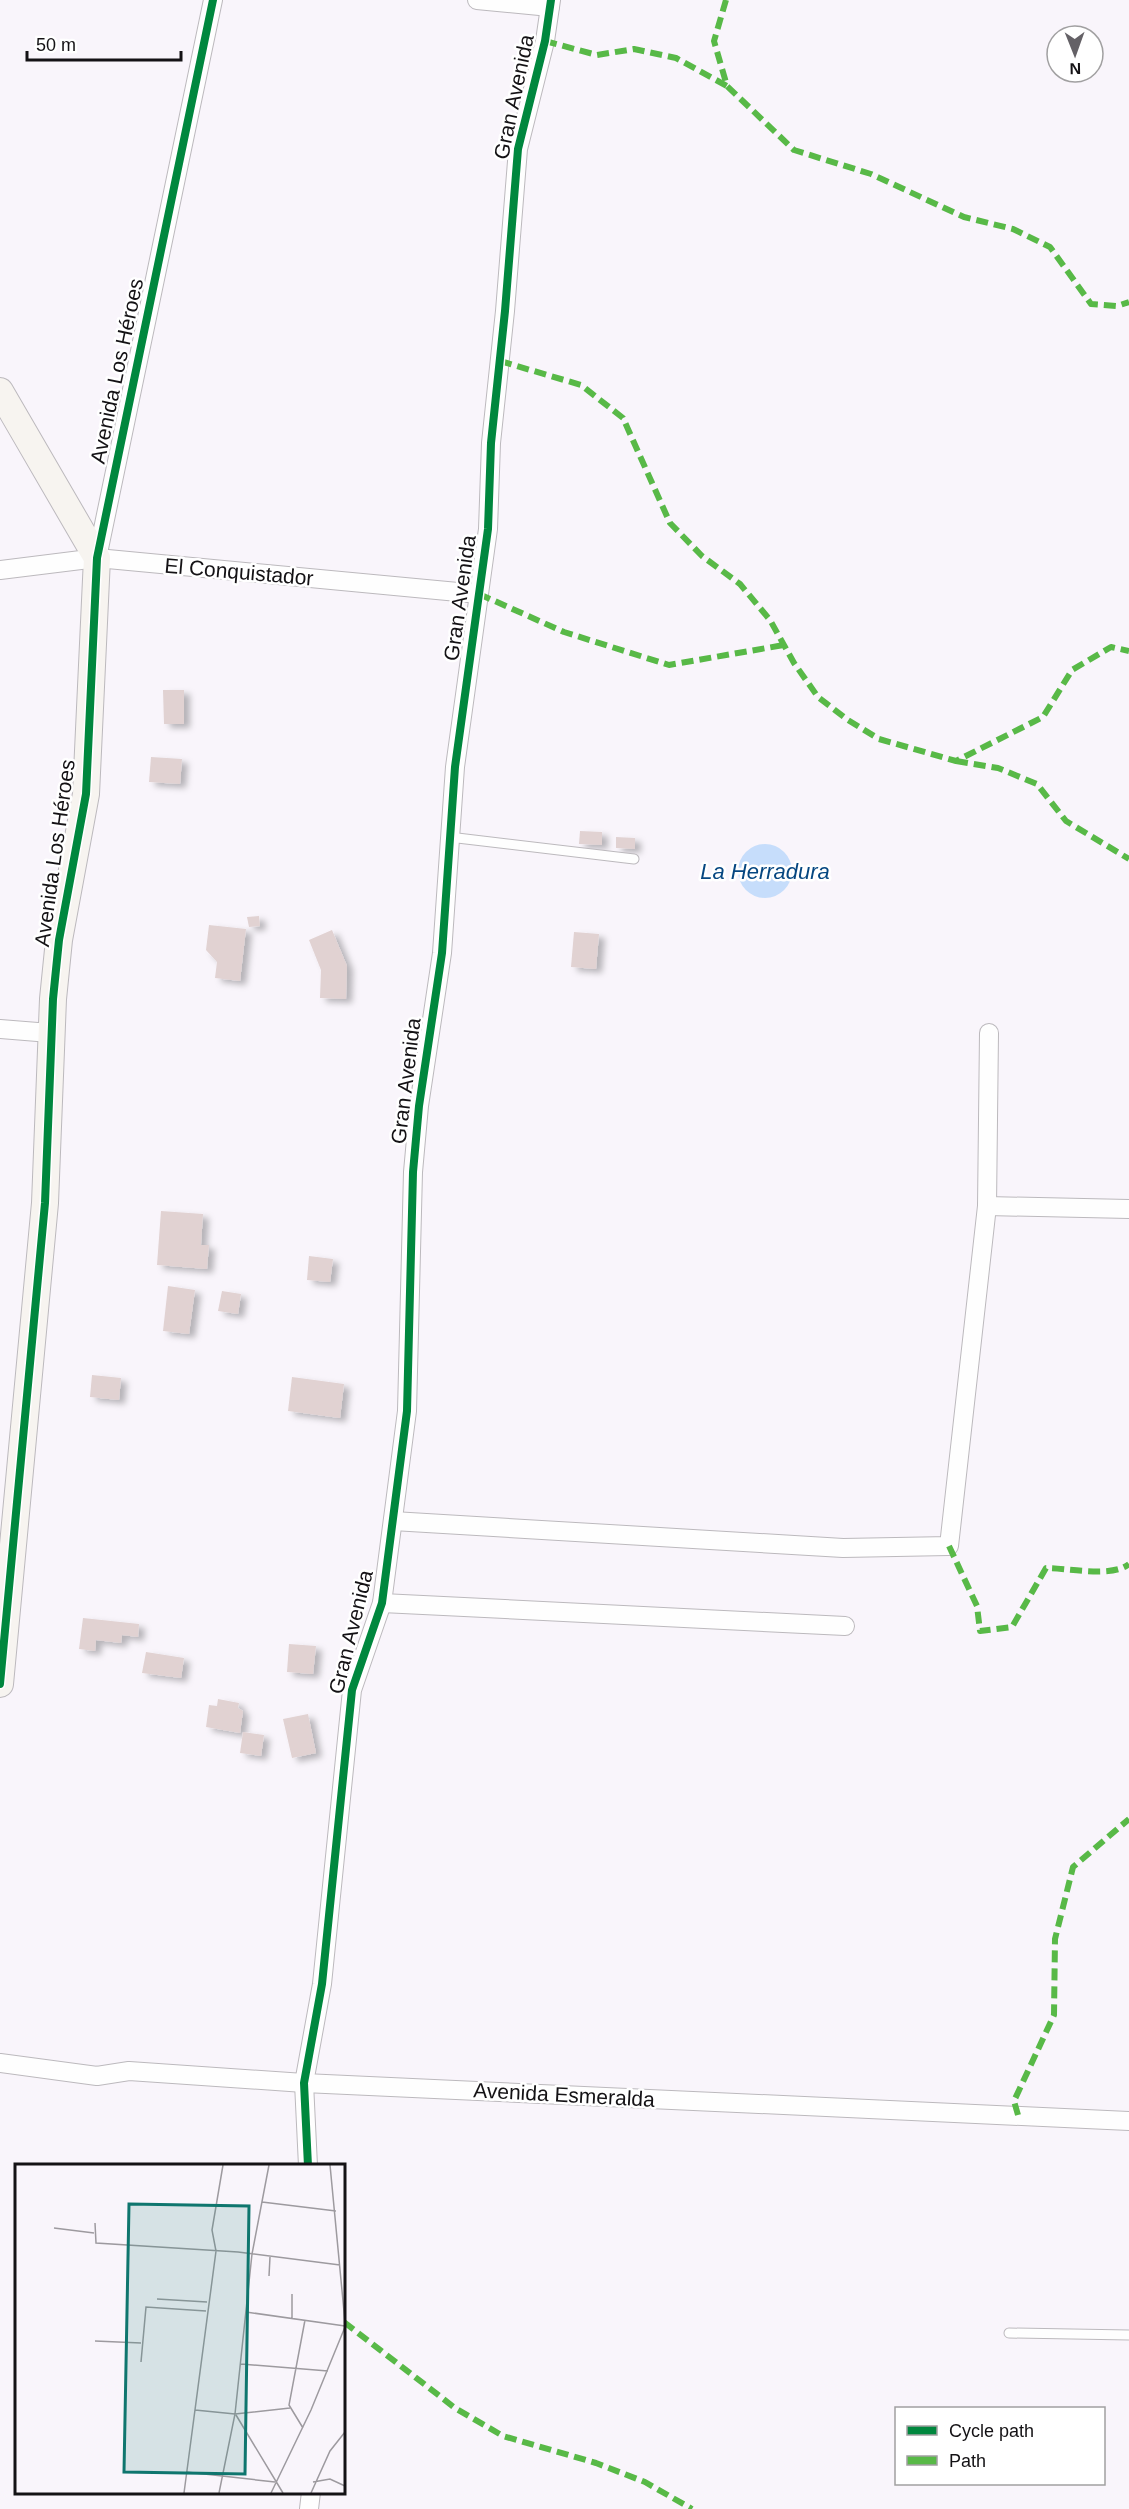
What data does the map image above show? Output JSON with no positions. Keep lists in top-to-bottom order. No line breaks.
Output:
{"streets":{"street":["Gran Avenida","Avenida Los Héroes","El Conquistador","Avenida Esmeralda"]},"crossings":[["Gran Avenida","El Conquistador"],["Gran Avenida","Avenida Esmeralda"],["Avenida Los Héroes","El Conquistador"]],"water":["La Herradura"],"legend":["Cycle path","Path"],"scale_bar":"50 m","north":"bottom"}
